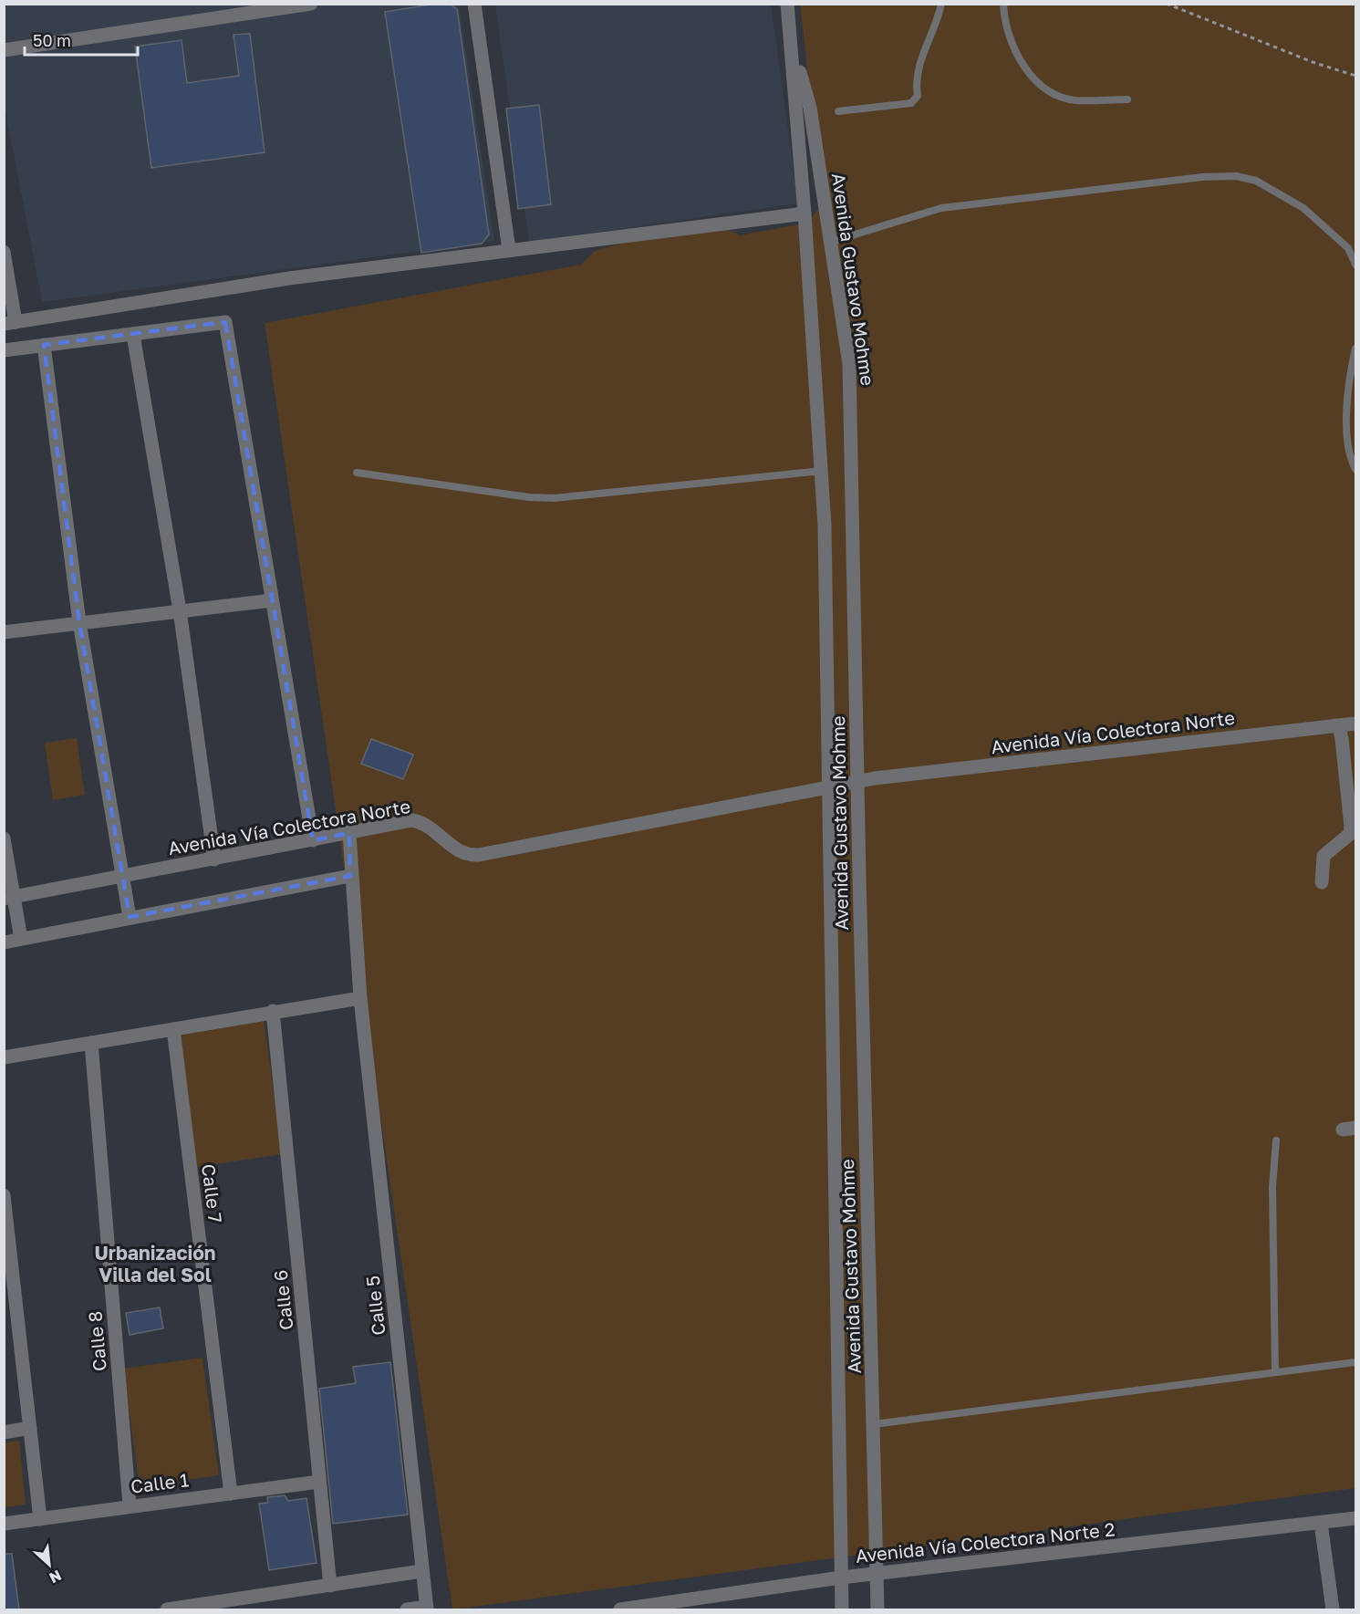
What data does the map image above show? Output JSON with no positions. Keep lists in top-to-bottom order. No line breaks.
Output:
{"streets":{"street":["Avenida Gustavo Mohme","Avenida Vía Colectora Norte","Calle 7","Calle 6","Calle 5","Calle 8","Calle 1","Avenida Vía Colectora Norte 2"]},"crossings":[["Avenida Gustavo Mohme","Avenida Vía Colectora Norte"],["Avenida Gustavo Mohme","Avenida Vía Colectora Norte 2"],["Avenida Vía Colectora Norte","Calle 5"],["Calle 7","Calle 1"],["Calle 6","Calle 1"],["Calle 8","Calle 1"]],"districts":["Urbanización Villa del Sol"],"scale_bar":"50 m","north":"bottom right"}
